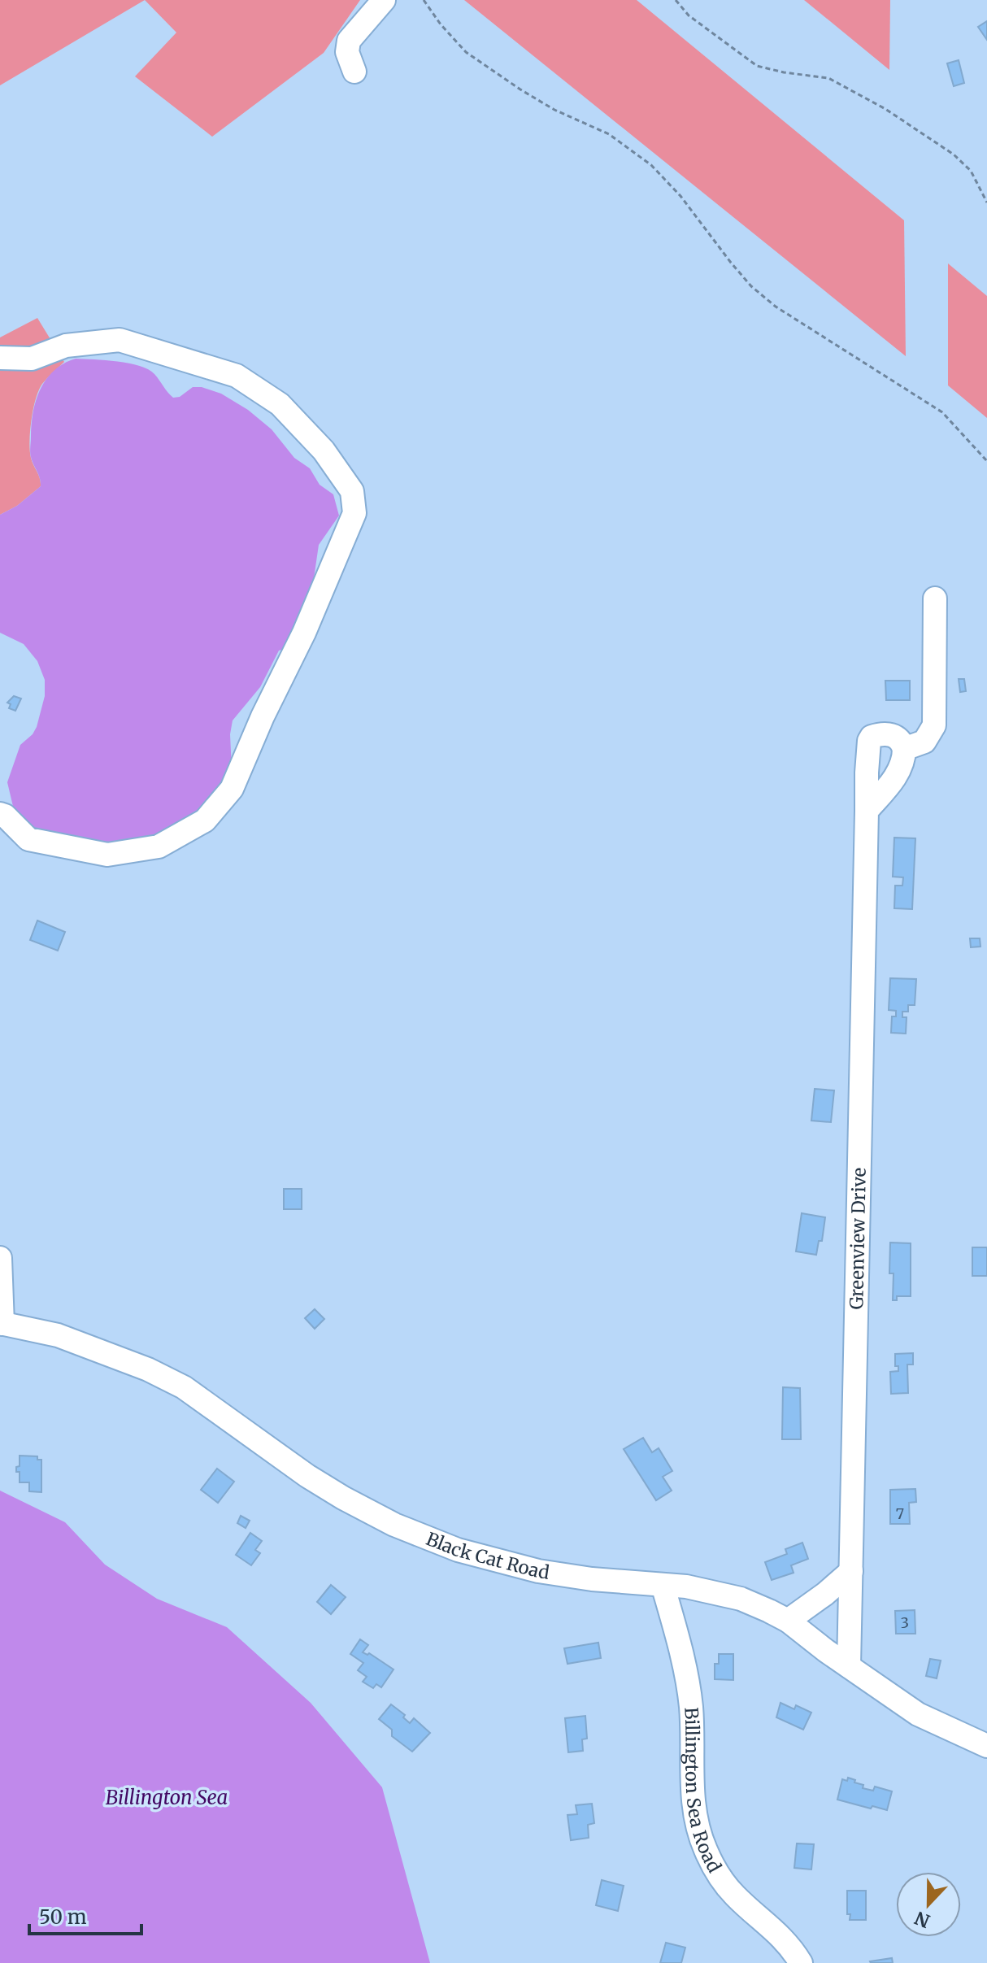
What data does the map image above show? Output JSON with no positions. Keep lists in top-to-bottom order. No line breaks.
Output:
{"streets":{"street":["Greenview Drive","Black Cat Road","Billington Sea Road"]},"crossings":[["Greenview Drive","Black Cat Road"],["Black Cat Road","Billington Sea Road"]],"water":["Billington Sea"],"house_numbers":["7","3"],"scale_bar":"50 m","north":"bottom"}
